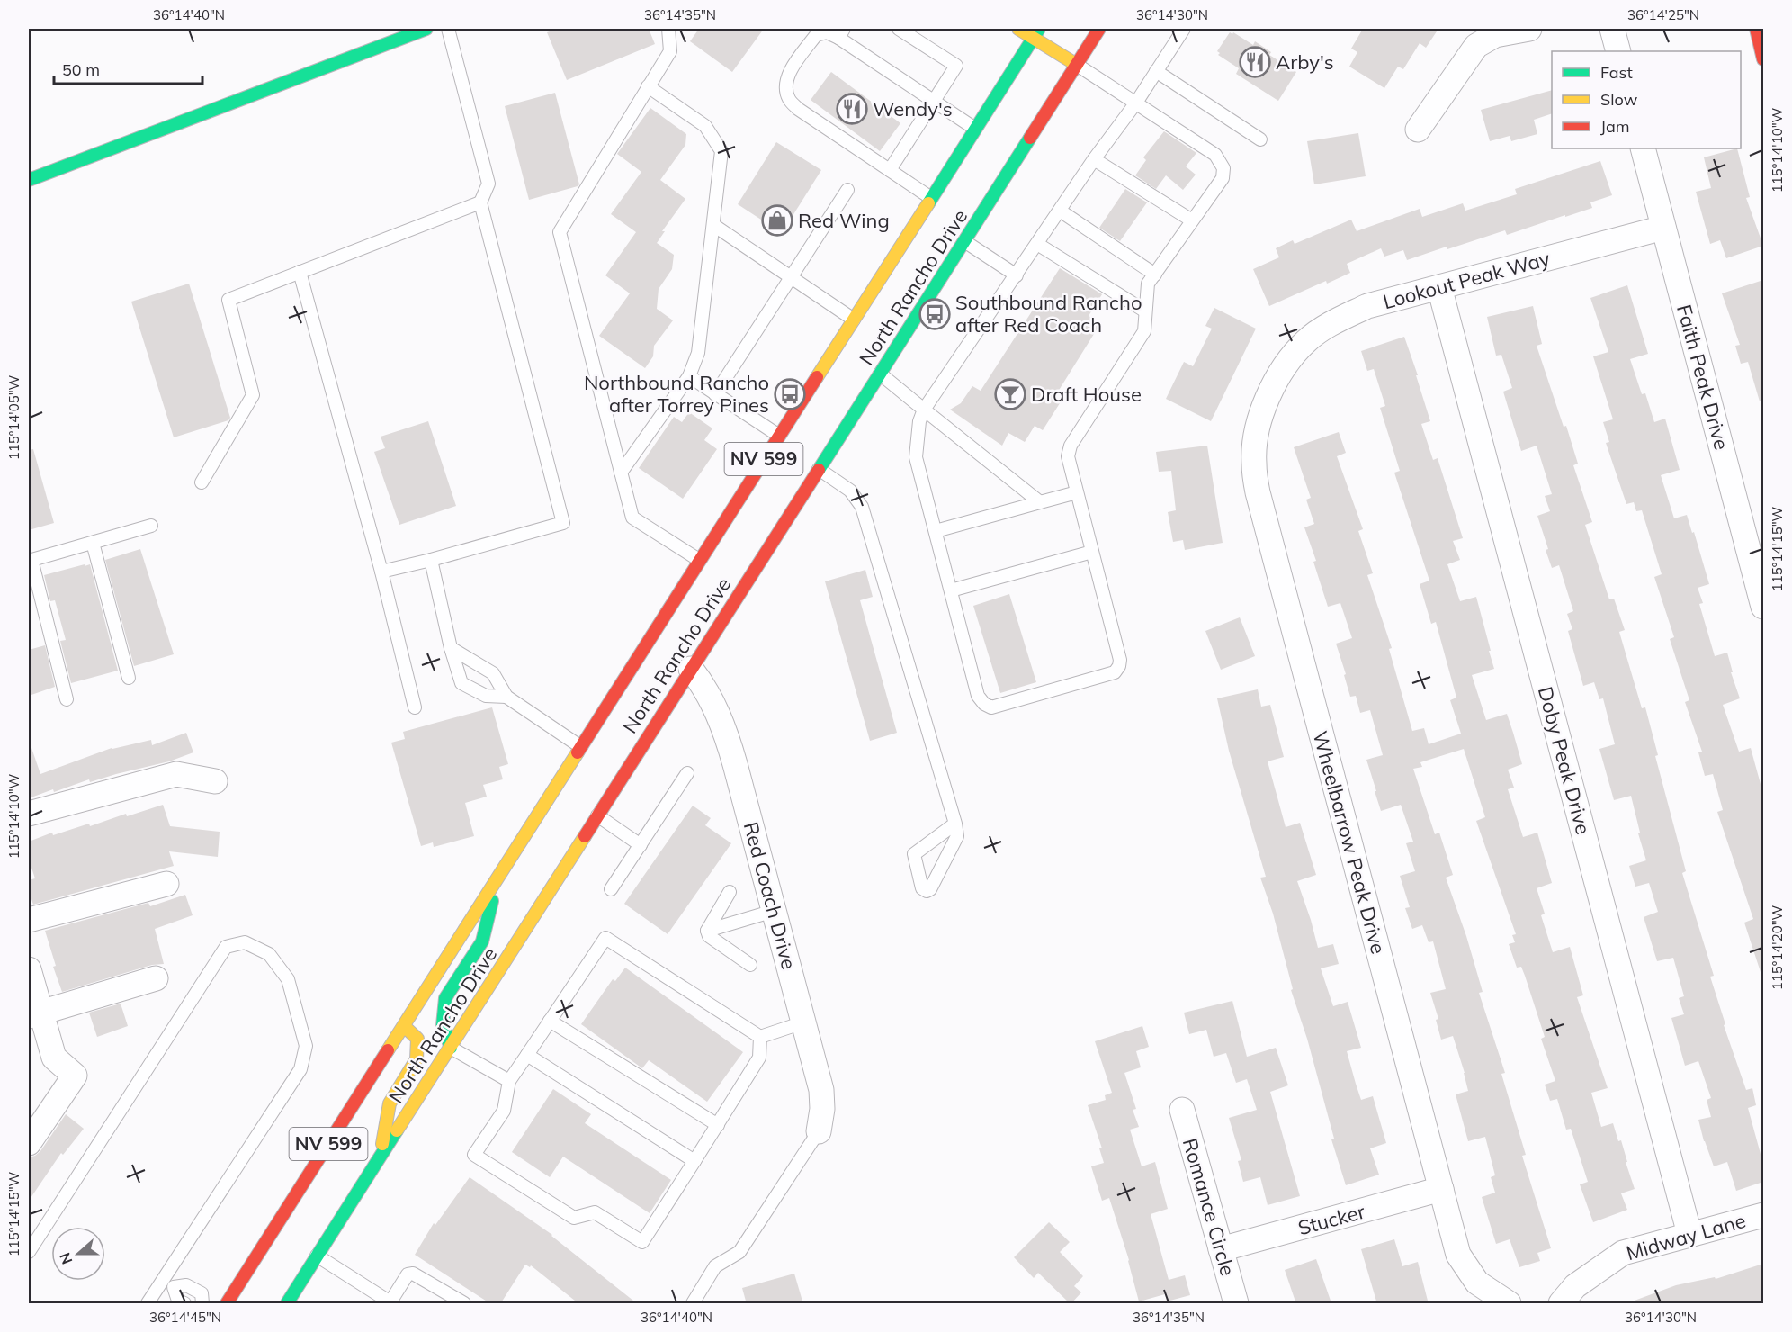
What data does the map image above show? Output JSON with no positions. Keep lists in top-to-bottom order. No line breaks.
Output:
{"streets":{"main road":["North Rancho Drive","NV 599"],"street":["Lookout Peak Way","Faith Peak Drive","Doby Peak Drive","Wheelbarrow Peak Drive","Red Coach Drive","Romance Circle","Stucker","Midway Lane"]},"crossings":[["Lookout Peak Way","Faith Peak Drive"],["Lookout Peak Way","Doby Peak Drive"],["Lookout Peak Way","Wheelbarrow Peak Drive"],["North Rancho Drive","Red Coach Drive"],["Doby Peak Drive","Midway Lane"],["Wheelbarrow Peak Drive","Stucker"],["Romance Circle","Stucker"]],"places":{"restaurant":["Arby's","Wendy's"],"shop":["Red Wing"],"bus stop":["Southbound Rancho after Red Coach","Northbound Rancho after Torrey Pines"],"bar":["Draft House"]},"legend":["Fast","Slow","Jam"],"scale_bar":"50 m","north":"left","coordinates":["36°14'40\"N","36°14'35\"N","36°14'30\"N","36°14'25\"N","115°14'10\"W","115°14'05\"W","115°14'15\"W","115°14'20\"W","36°14'45\"N"]}
